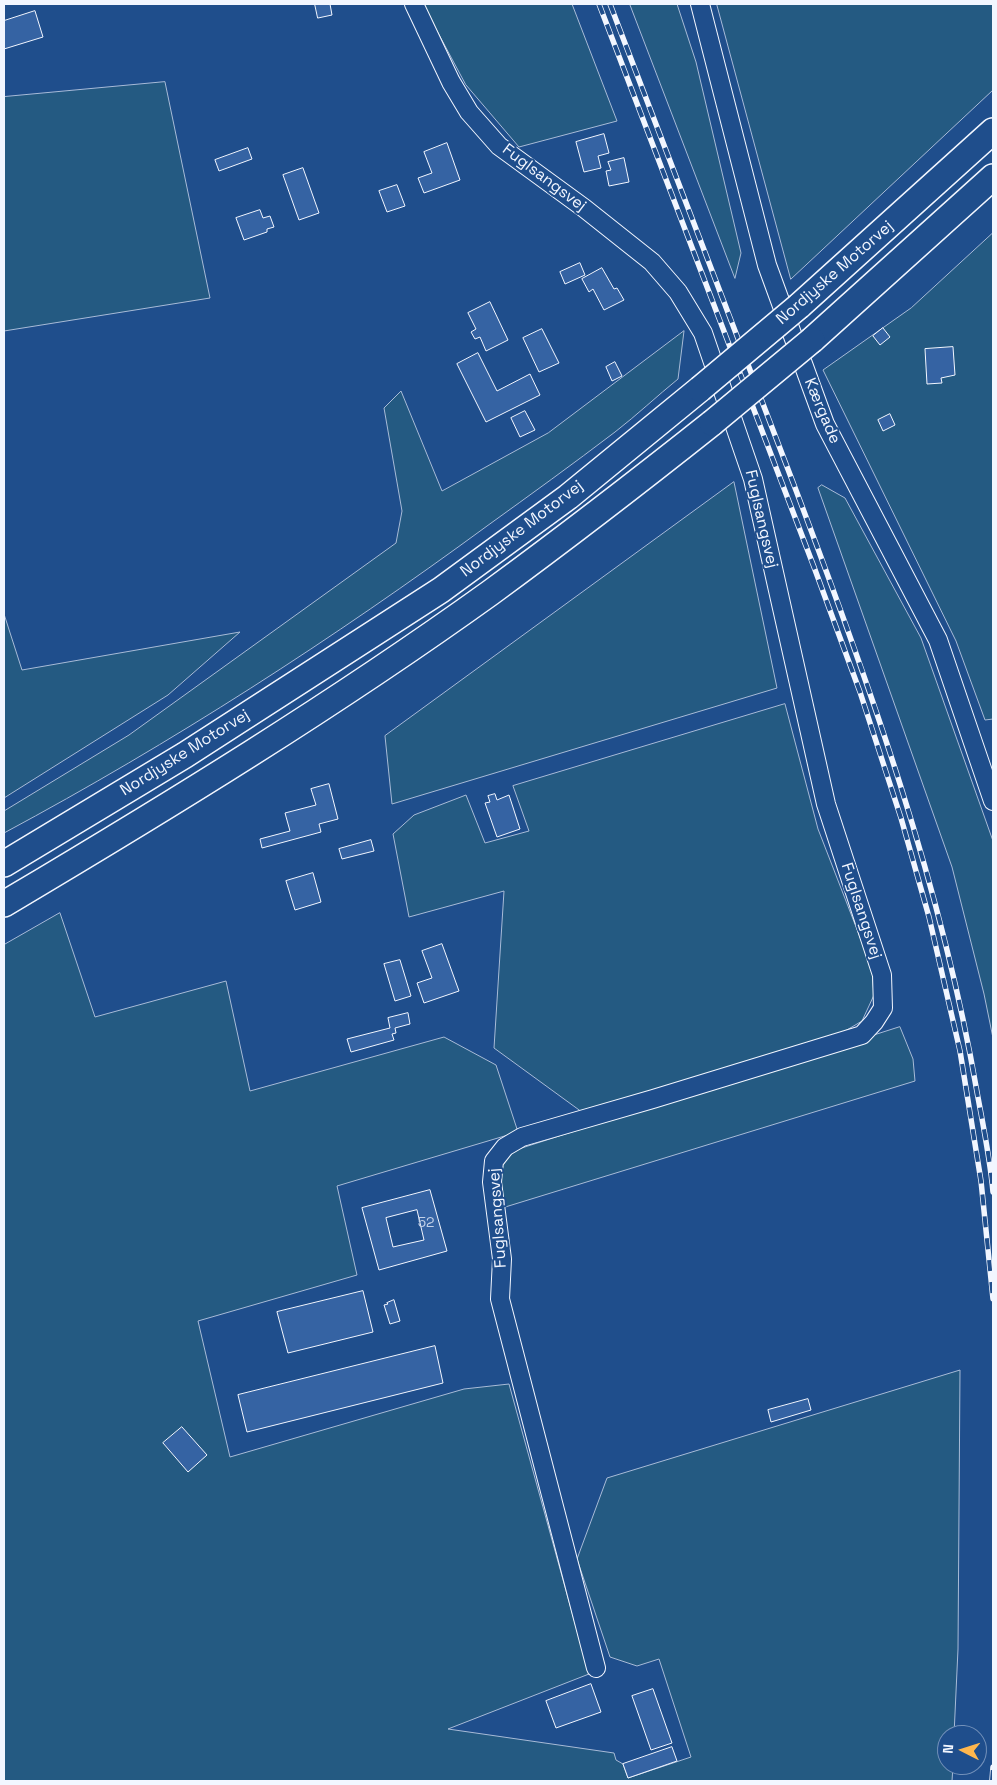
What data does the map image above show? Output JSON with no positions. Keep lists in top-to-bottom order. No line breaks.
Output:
{"streets":{"highway":["Nordjyske Motorvej"],"street":["Fuglsangsvej","Kærgade"]},"house_numbers":["52"],"north":"left"}
